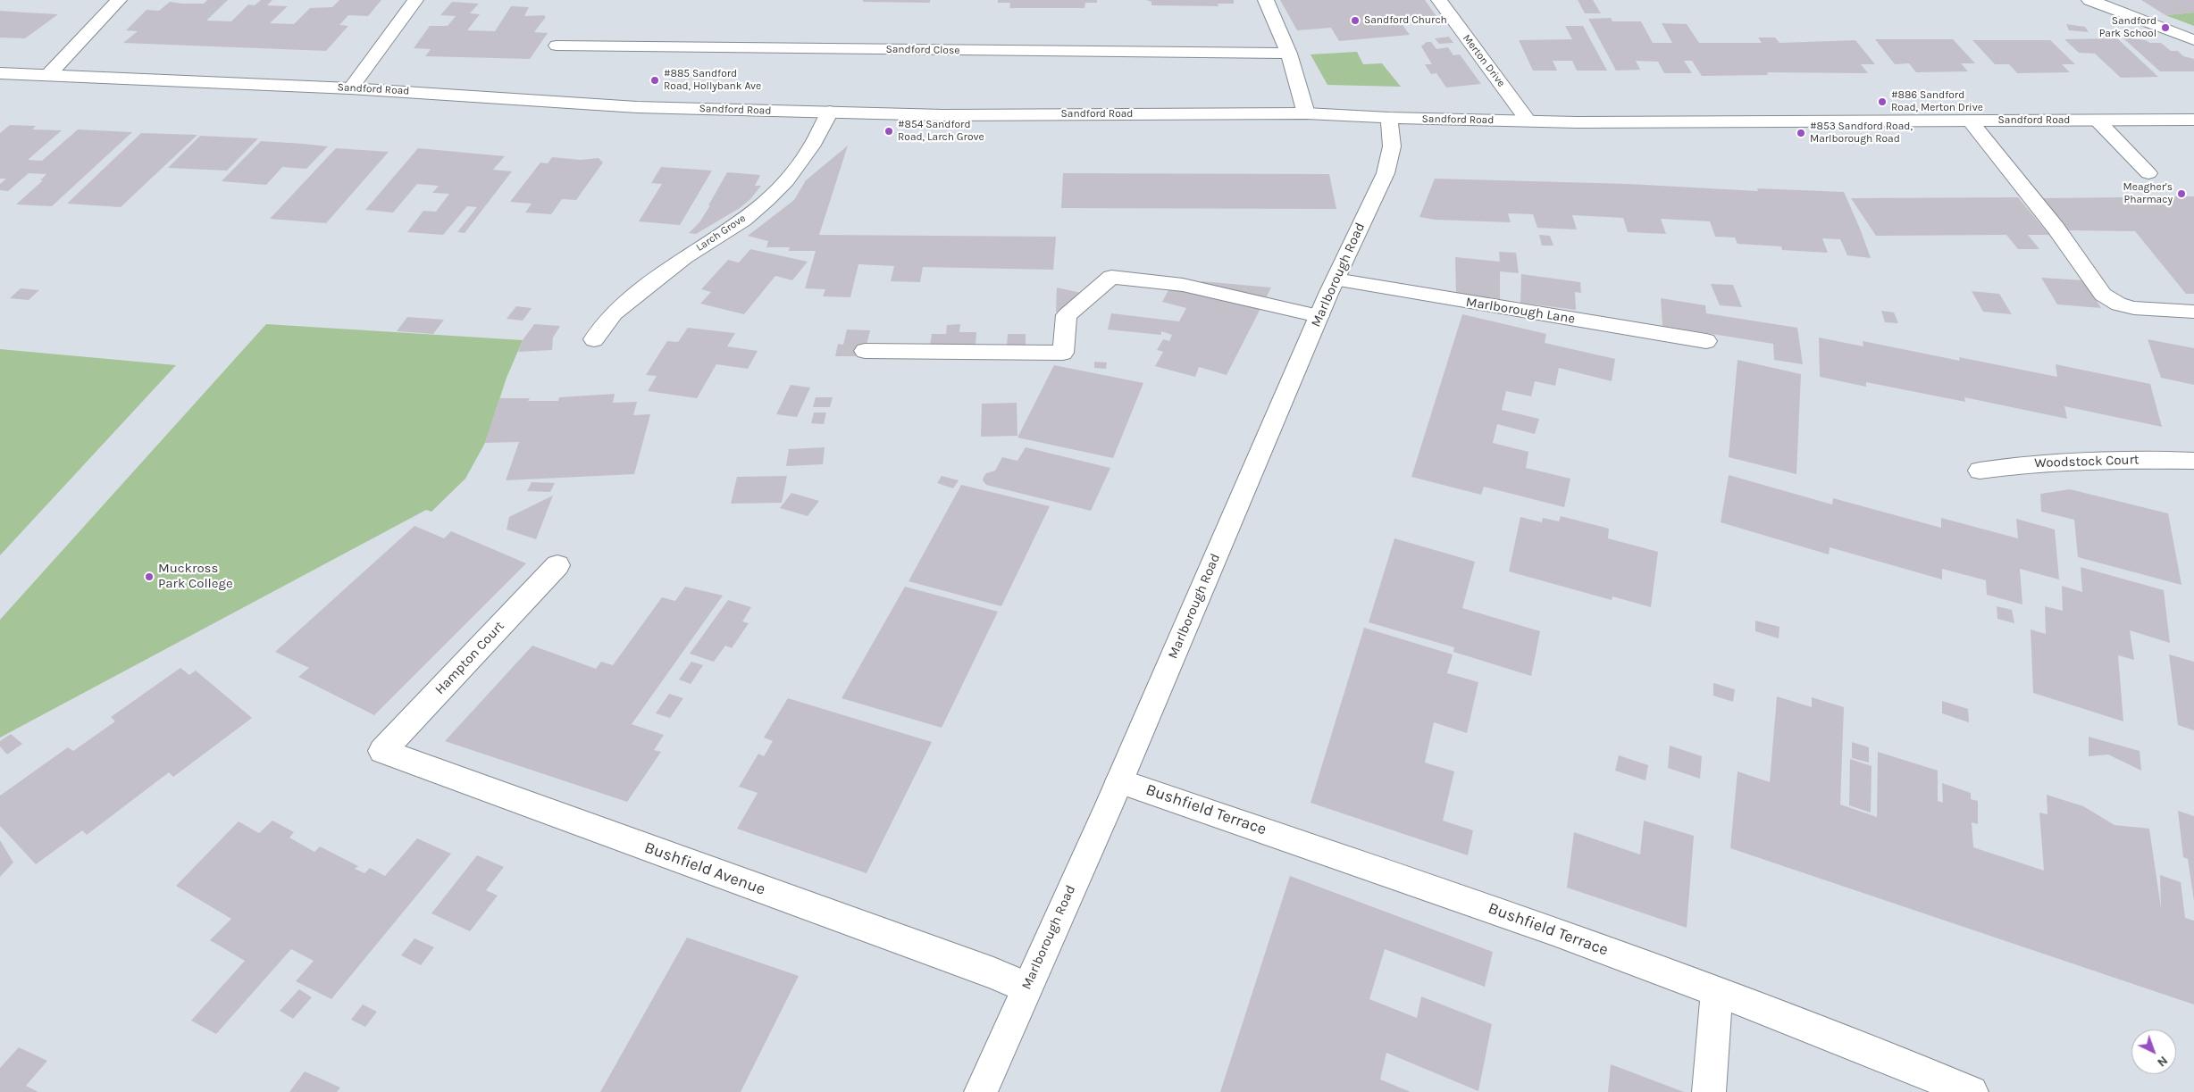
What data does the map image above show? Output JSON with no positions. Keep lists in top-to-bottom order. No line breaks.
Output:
{"streets":{"street":["Sandford Close","Merton Drive","Sandford Road","Larch Grove","Marlborough Road","Marlborough Lane","Woodstock Court","Hampton Court","Bushfield Terrace","Bushfield Avenue"]},"crossings":[["Merton Drive","Sandford Road"],["Sandford Road","Larch Grove"],["Sandford Road","Marlborough Road"],["Marlborough Road","Marlborough Lane"],["Marlborough Road","Bushfield Terrace"],["Marlborough Road","Bushfield Avenue"],["Hampton Court","Bushfield Avenue"]],"places":["Sandford Church","Sandford Park School","#885 Sandford Road, Hollybank Ave","#886 Sandford Road, Merton Drive","#854 Sandford Road, Larch Grove","#853 Sandford Road, Marlborough Road","Meagher's Pharmacy","Muckross Park College"],"north":"bottom right"}
